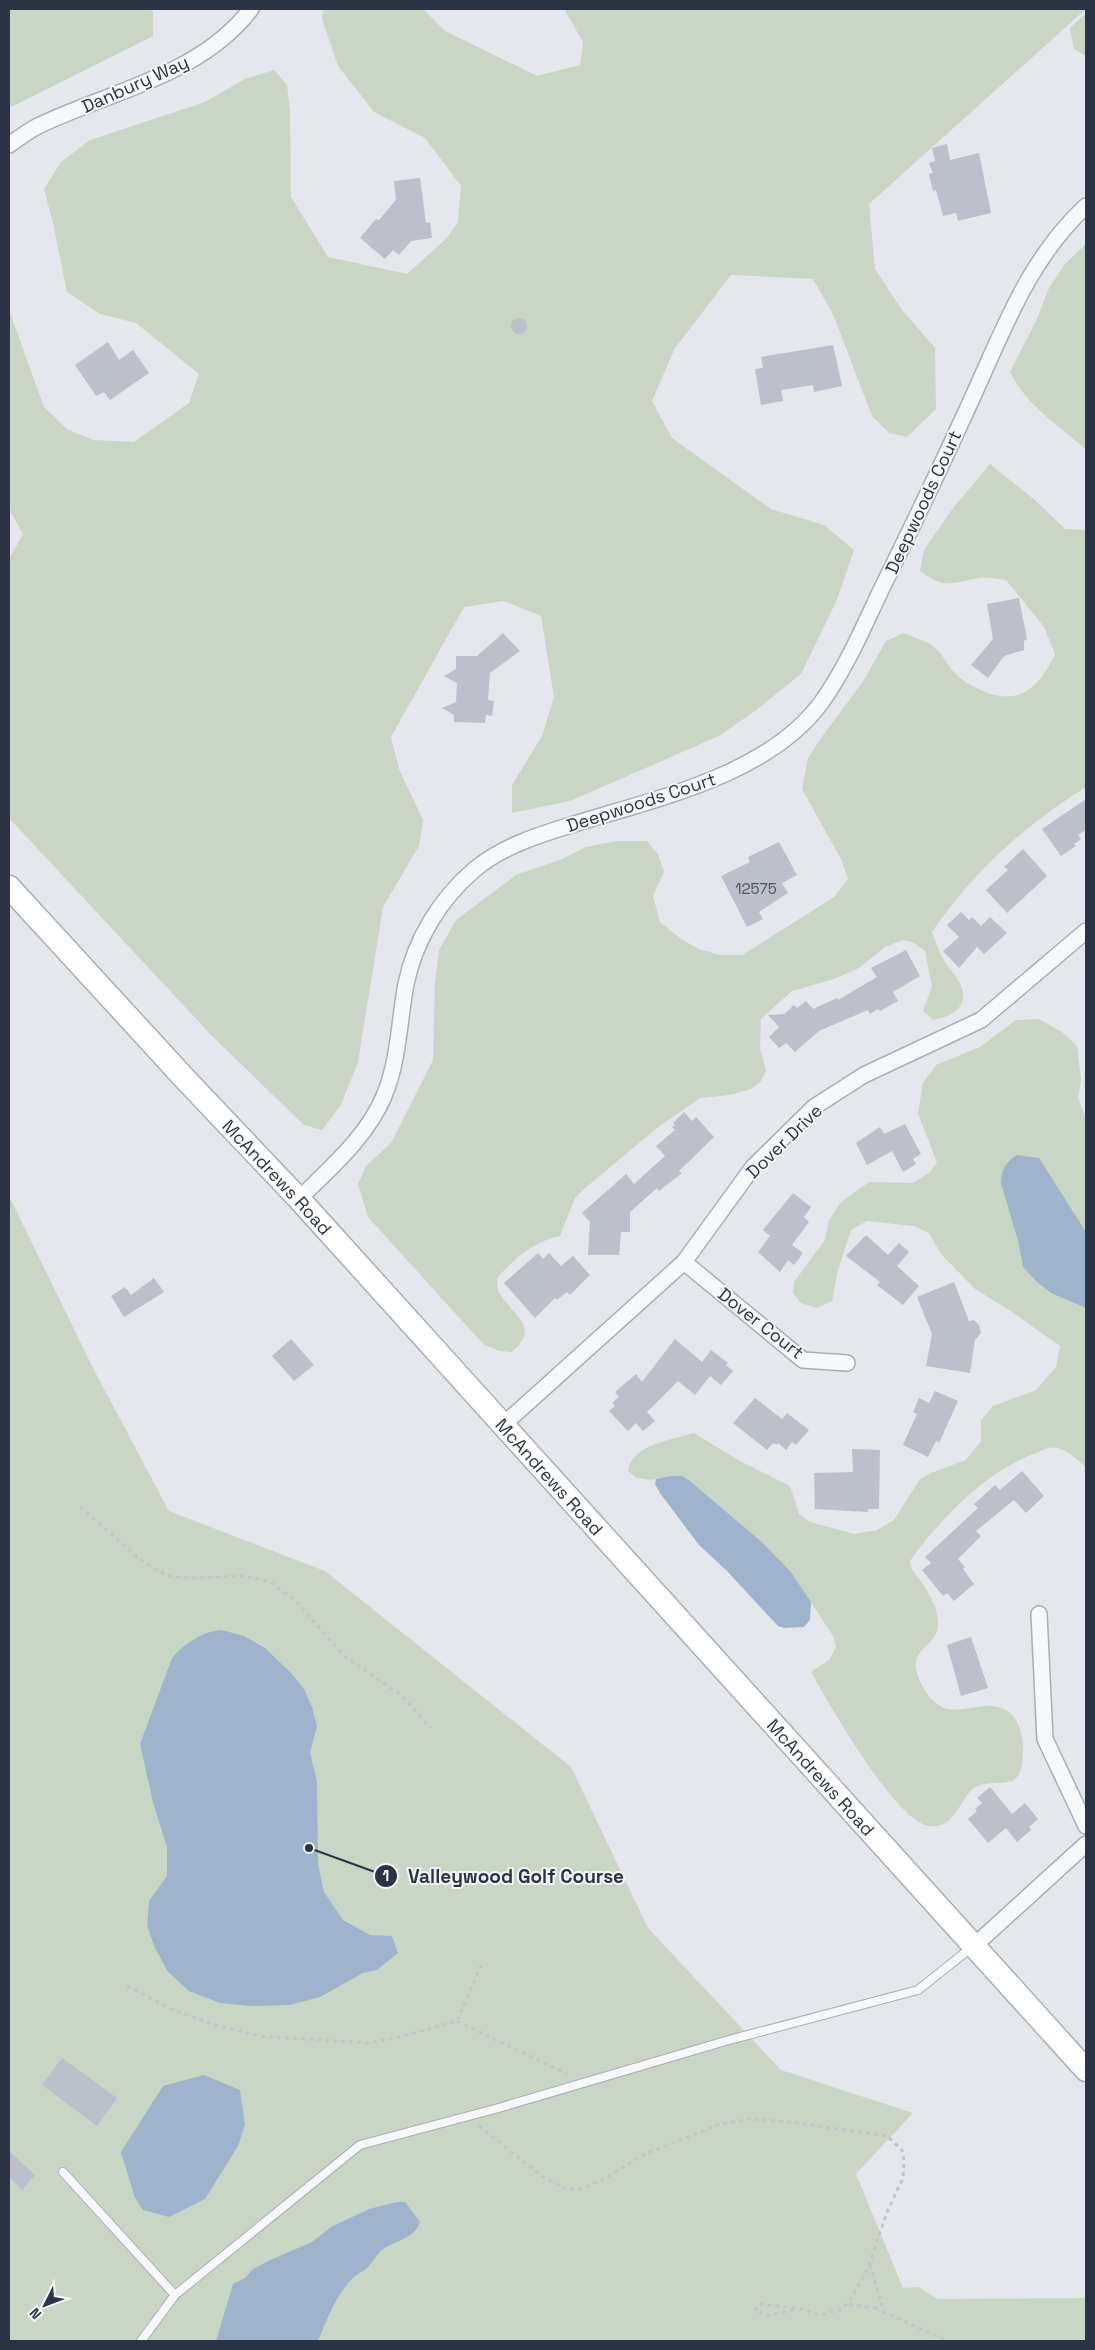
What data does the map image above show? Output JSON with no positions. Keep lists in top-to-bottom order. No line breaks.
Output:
{"streets":{"main road":["McAndrews Road"],"street":["Danbury Way","Deepwoods Court","Dover Drive","Dover Court"]},"crossings":[["Deepwoods Court","McAndrews Road"],["Dover Drive","McAndrews Road"],["Dover Drive","Dover Court"]],"places":["Valleywood Golf Course"],"house_numbers":["12575"],"north":"bottom left"}
